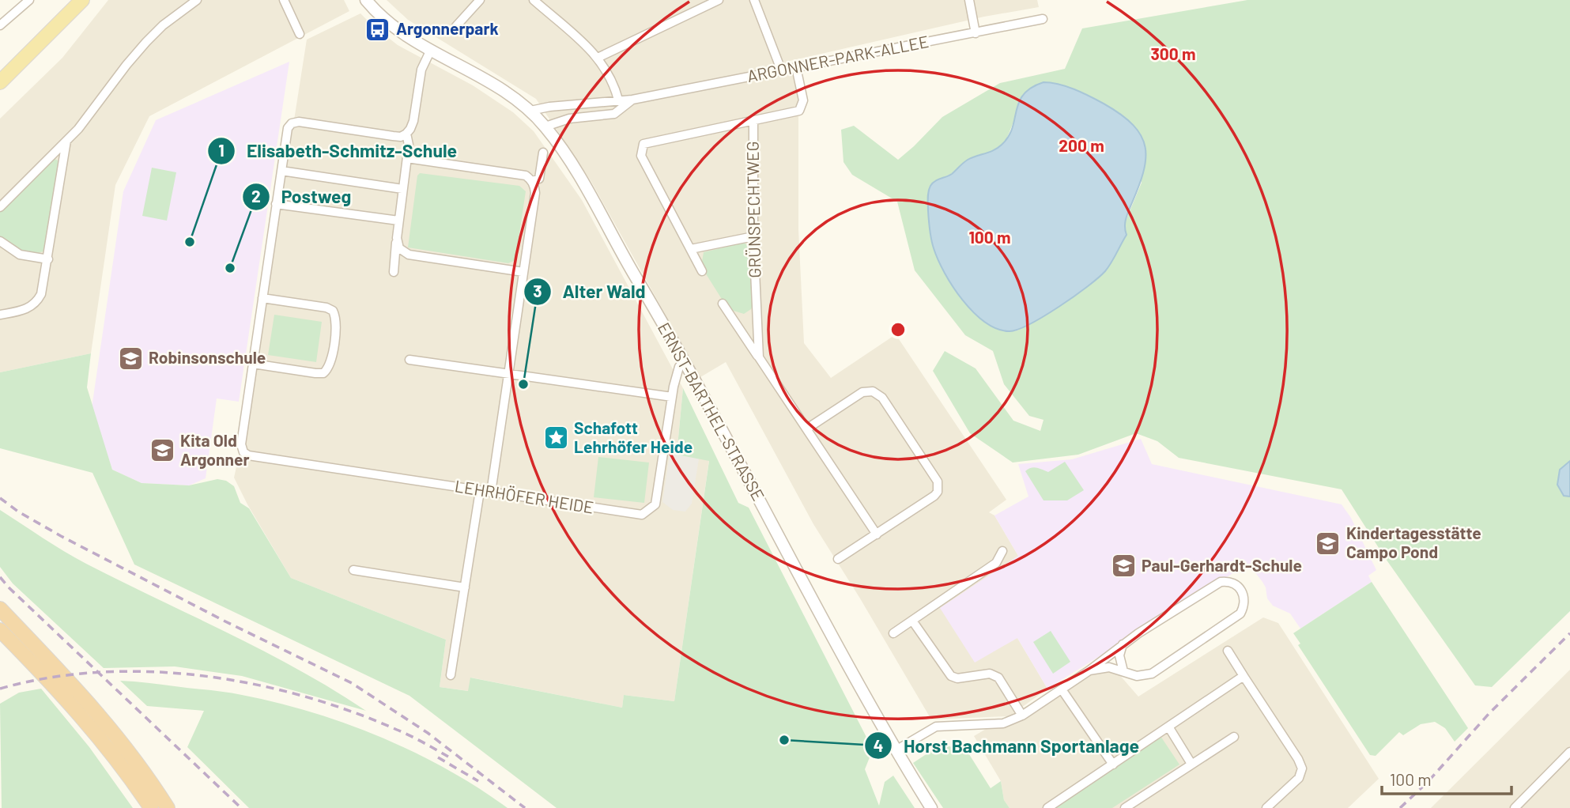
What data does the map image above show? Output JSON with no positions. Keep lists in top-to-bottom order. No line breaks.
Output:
{"streets":{"street":["ARGONNER-PARK-ALLEE","GRÜNSPECHTWEG","ERNST-BARTHEL-STRASSE","LEHRHÖFER HEIDE"]},"crossings":[["ARGONNER-PARK-ALLEE","GRÜNSPECHTWEG"],["ARGONNER-PARK-ALLEE","ERNST-BARTHEL-STRASSE"],["ERNST-BARTHEL-STRASSE","LEHRHÖFER HEIDE"]],"places":{"bus stop":["Argonnerpark"],"other":["Elisabeth-Schmitz-Schule","Postweg","Alter Wald","Horst Bachmann Sportanlage"],"school or university":["Robinsonschule","Kita Old Argonner","Kindertagesstätte Campo Pond","Paul-Gerhardt-Schule"],"place":["Schafott Lehrhöfer Heide"]},"scale_bar":"100 m","rings":["300 m","200 m","100 m"]}
